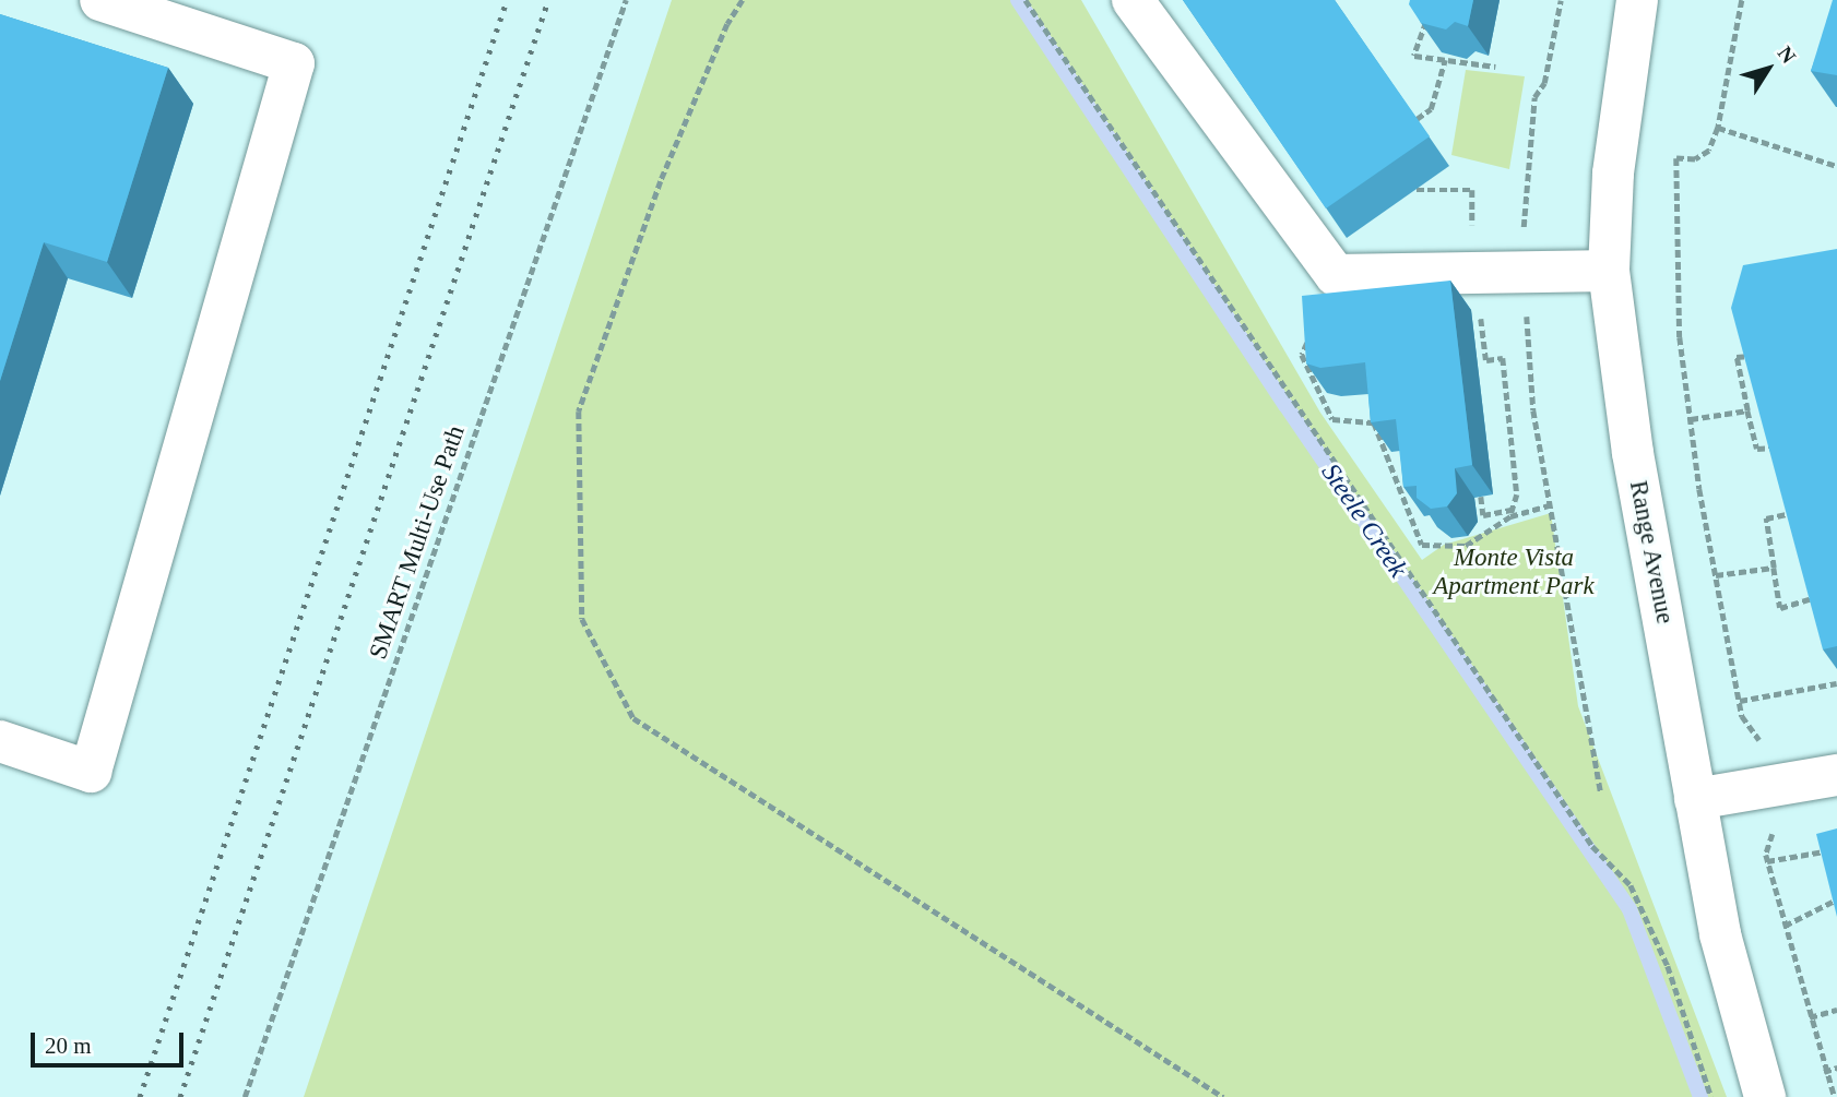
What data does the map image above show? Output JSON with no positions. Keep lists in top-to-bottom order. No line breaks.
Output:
{"streets":{"street":["Range Avenue"],"path":["SMART Multi-Use Path"]},"water":["Steele Creek"],"parks":["Monte Vista Apartment Park"],"scale_bar":"20 m","north":"top right"}
